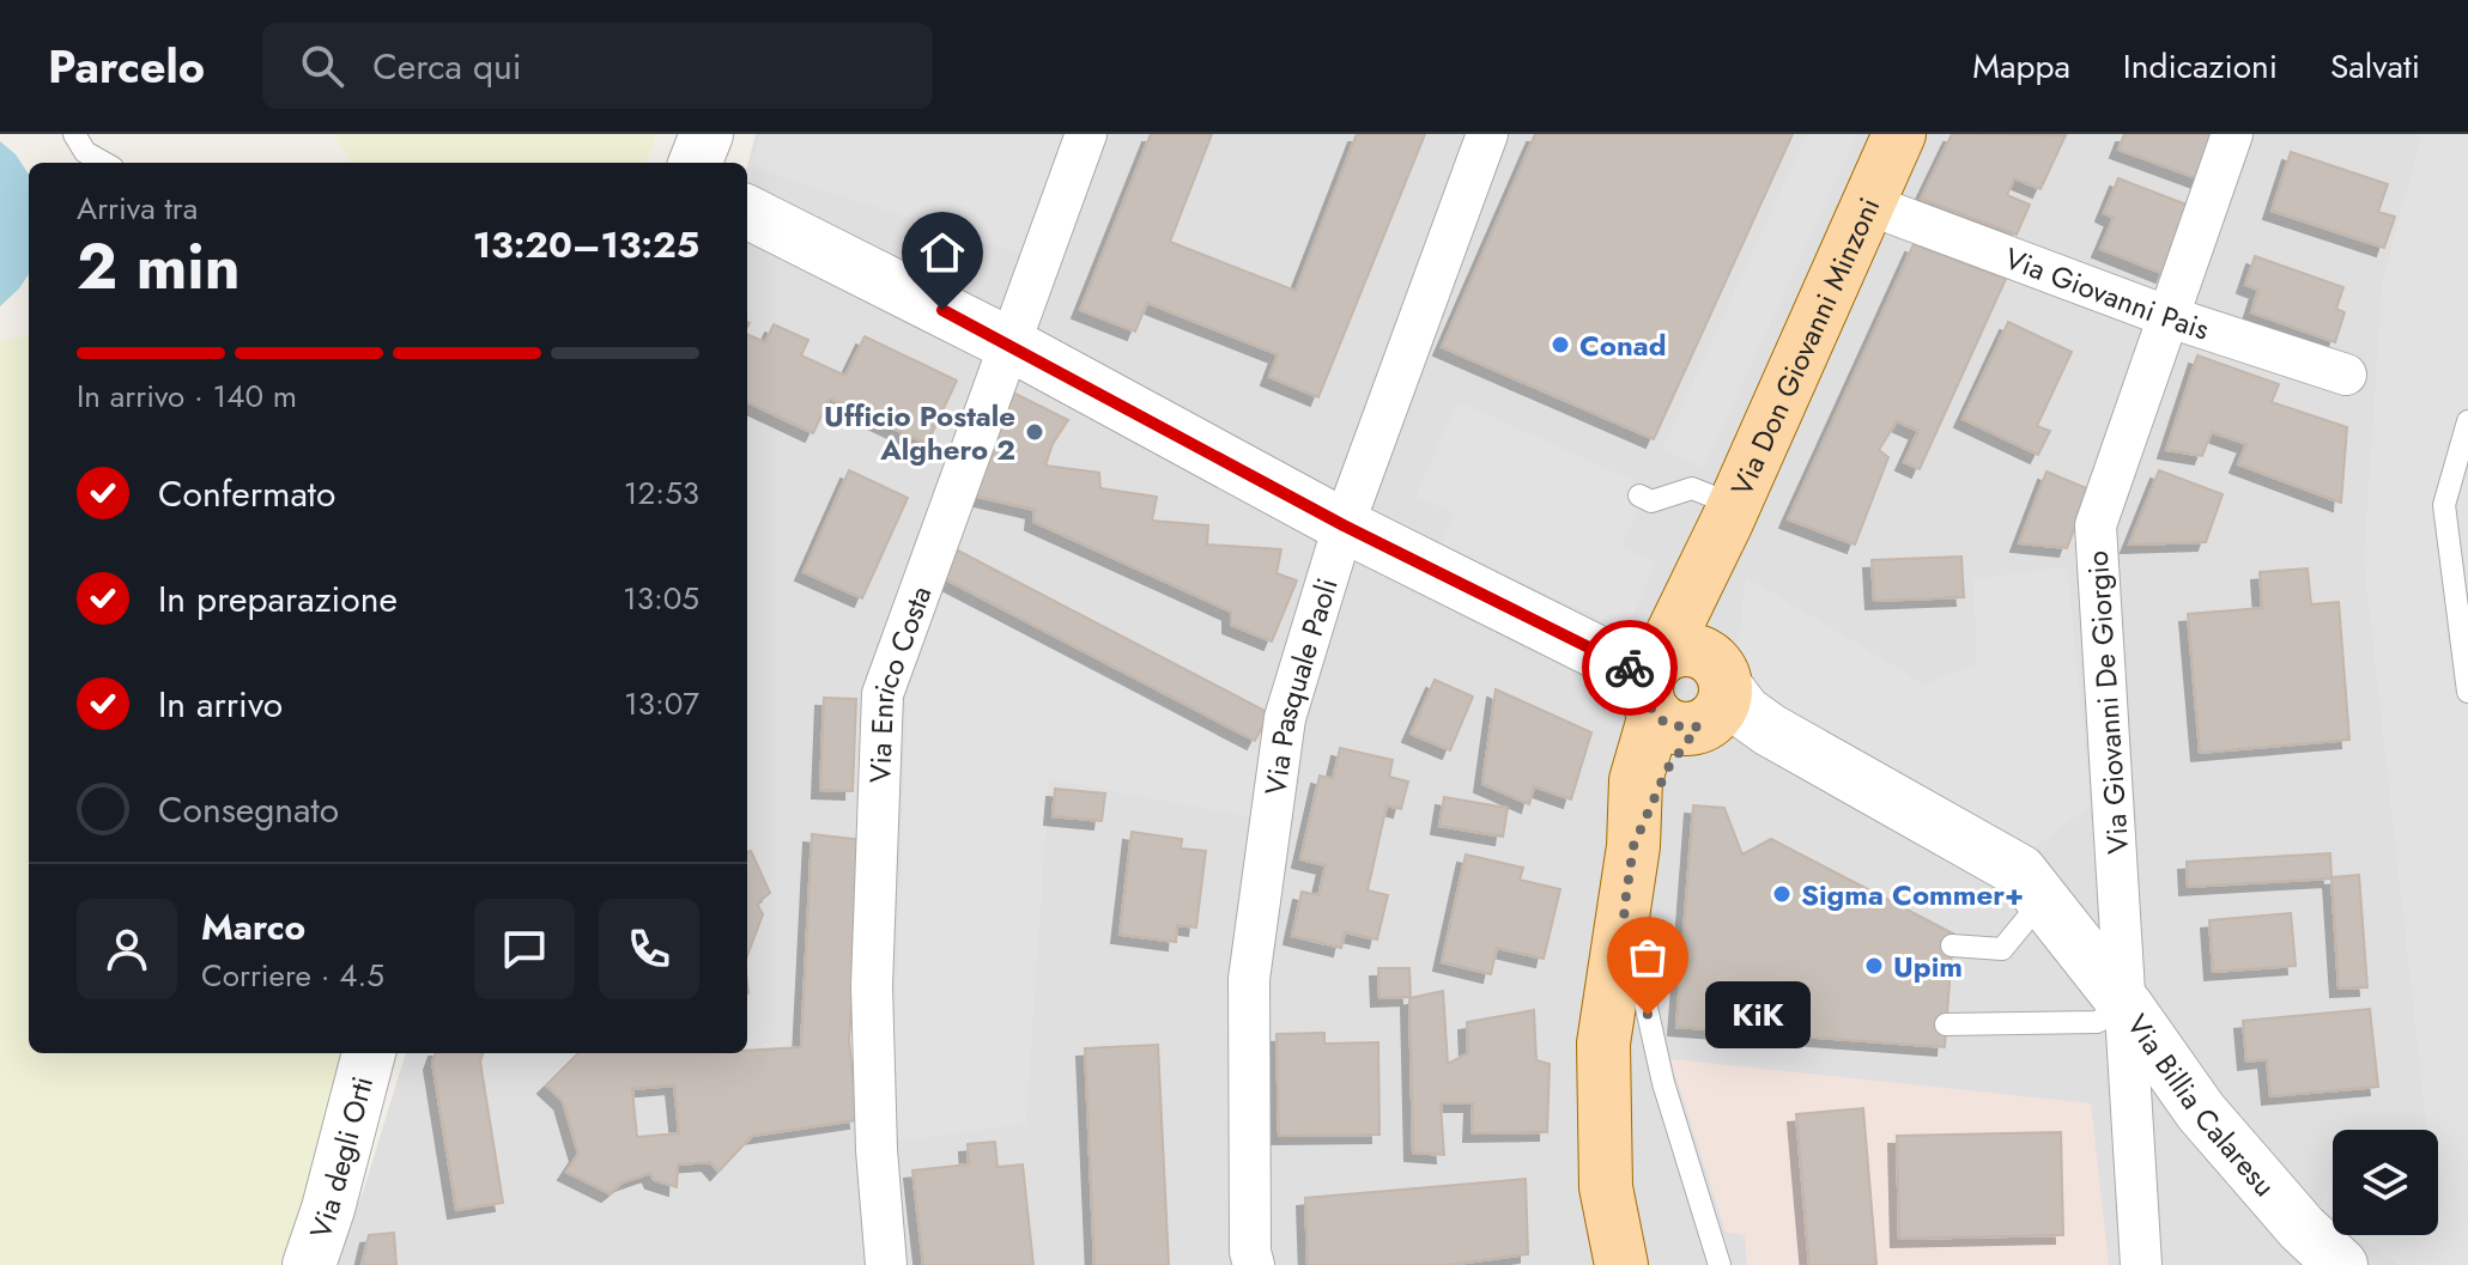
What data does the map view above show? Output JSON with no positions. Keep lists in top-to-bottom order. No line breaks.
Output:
{"streets":{"main road":["Via Don Giovanni Minzoni"],"street":["Via Giovanni Pais","Via Enrico Costa","Via Pasquale Paoli","Via Giovanni De Giorgio","Via Billia Calaresu","Via degli Orti"]},"crossings":[["Via Giovanni Pais","Via Don Giovanni Minzoni"],["Via Giovanni Pais","Via Giovanni De Giorgio"],["Via Don Giovanni Minzoni","Via Billia Calaresu"],["Via Enrico Costa","Via Billia Calaresu"],["Via Pasquale Paoli","Via Billia Calaresu"],["Via Giovanni De Giorgio","Via Billia Calaresu"]],"places":["Conad","Ufficio Postale Alghero 2","Sigma Commer+","Upim","KiK"],"page":{"header":"Parcelo","search":"Cerca qui","nav":["Mappa","Indicazioni","Salvati"],"heading":["2 min","Arriva tra","13:20–13:25"],"panel":["Marco","Corriere · 4.5"],"bar":"In arrivo · 140 m","list":[["Confermato","12:53"],["In preparazione","13:05"],["In arrivo","13:07"],"Consegnato"],"bubble":"KiK"}}
